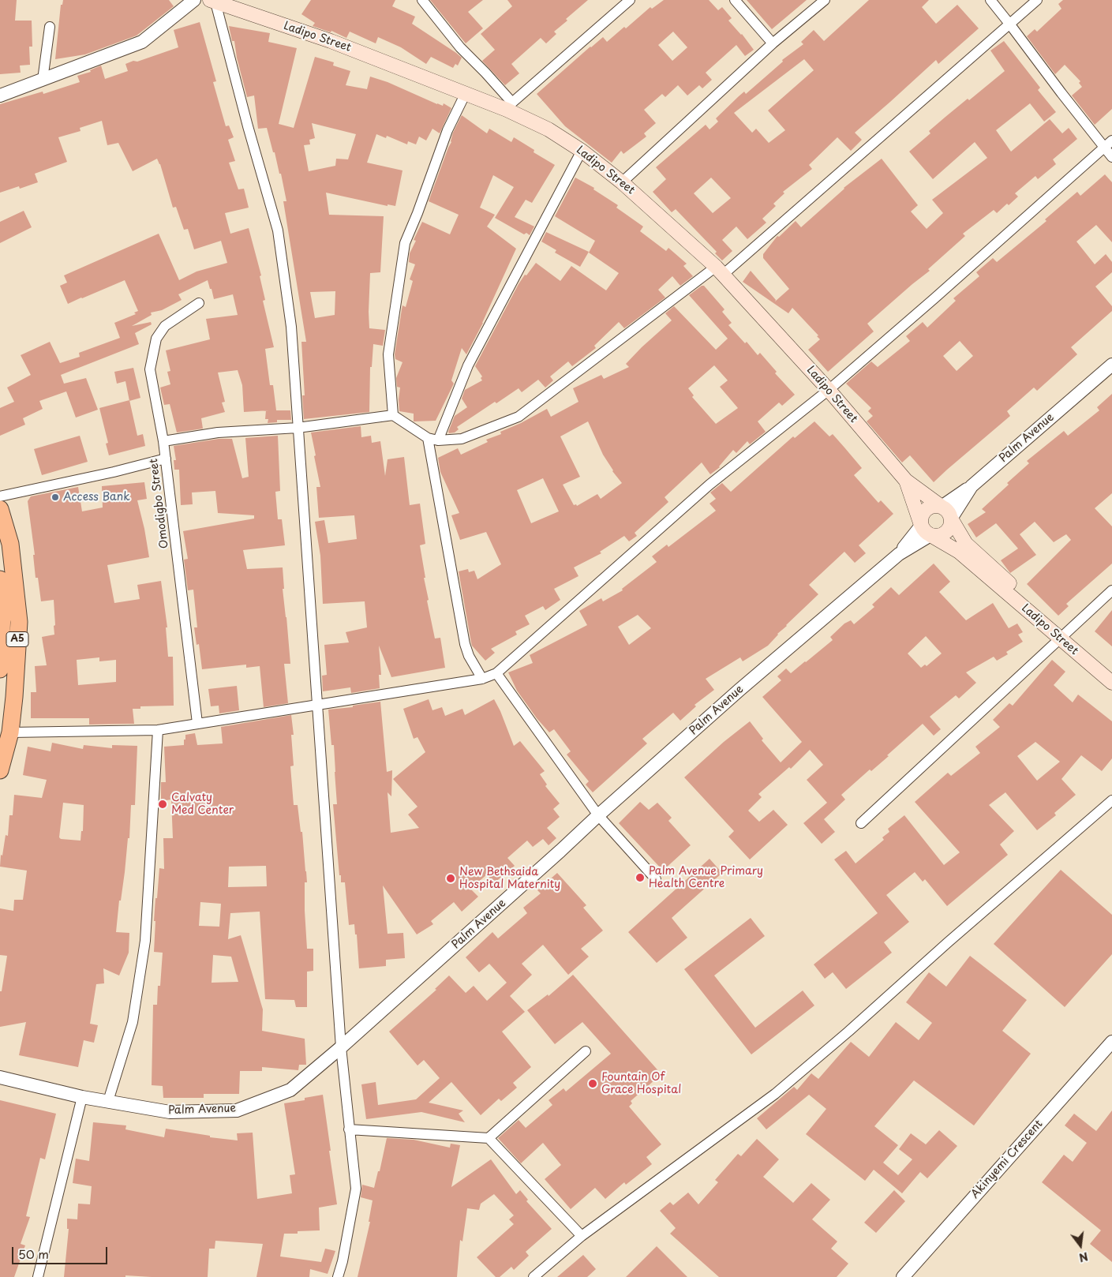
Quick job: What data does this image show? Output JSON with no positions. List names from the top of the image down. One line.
{"streets":{"highway":["A5"],"main road":["Ladipo Street"],"street":["Palm Avenue","Omodigbo Street","Akinyemi Crescent"]},"crossings":[["Ladipo Street","Palm Avenue"]],"places":["Access Bank","Calvaty Med Center","Palm Avenue Primary Health Centre","New Bethsaida Hospital Maternity","Fountain Of Grace Hospital"],"scale_bar":"50 m","north":"bottom"}
